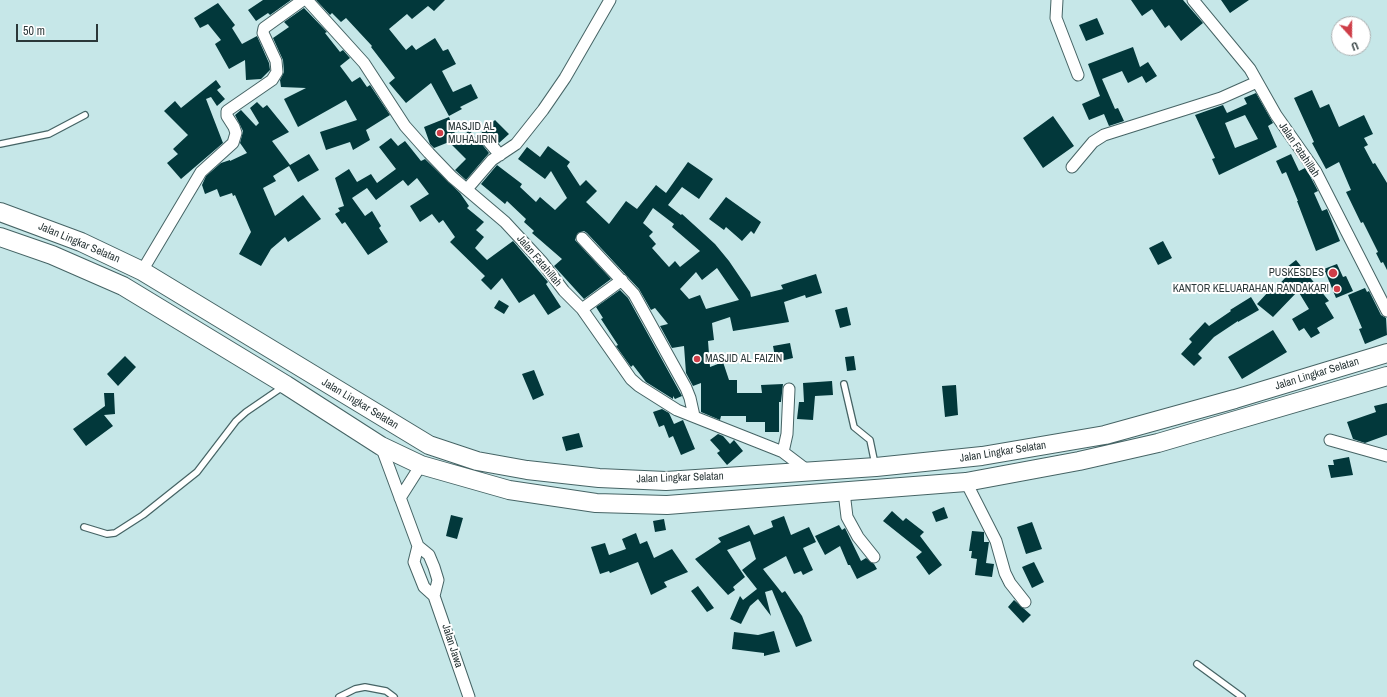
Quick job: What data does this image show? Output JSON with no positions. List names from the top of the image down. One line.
{"streets":{"highway":["Jalan Lingkar Selatan"],"street":["Jalan Fatahillah","Jalan Jawa"]},"crossings":[["Jalan Fatahillah","Jalan Lingkar Selatan"],["Jalan Lingkar Selatan","Jalan Jawa"]],"places":["MASJID AL MUHAJIRIN","PUSKESDES","KANTOR KELUARAHAN RANDAKARI","MASJID AL FAIZIN"],"scale_bar":"50 m","north":"bottom"}
